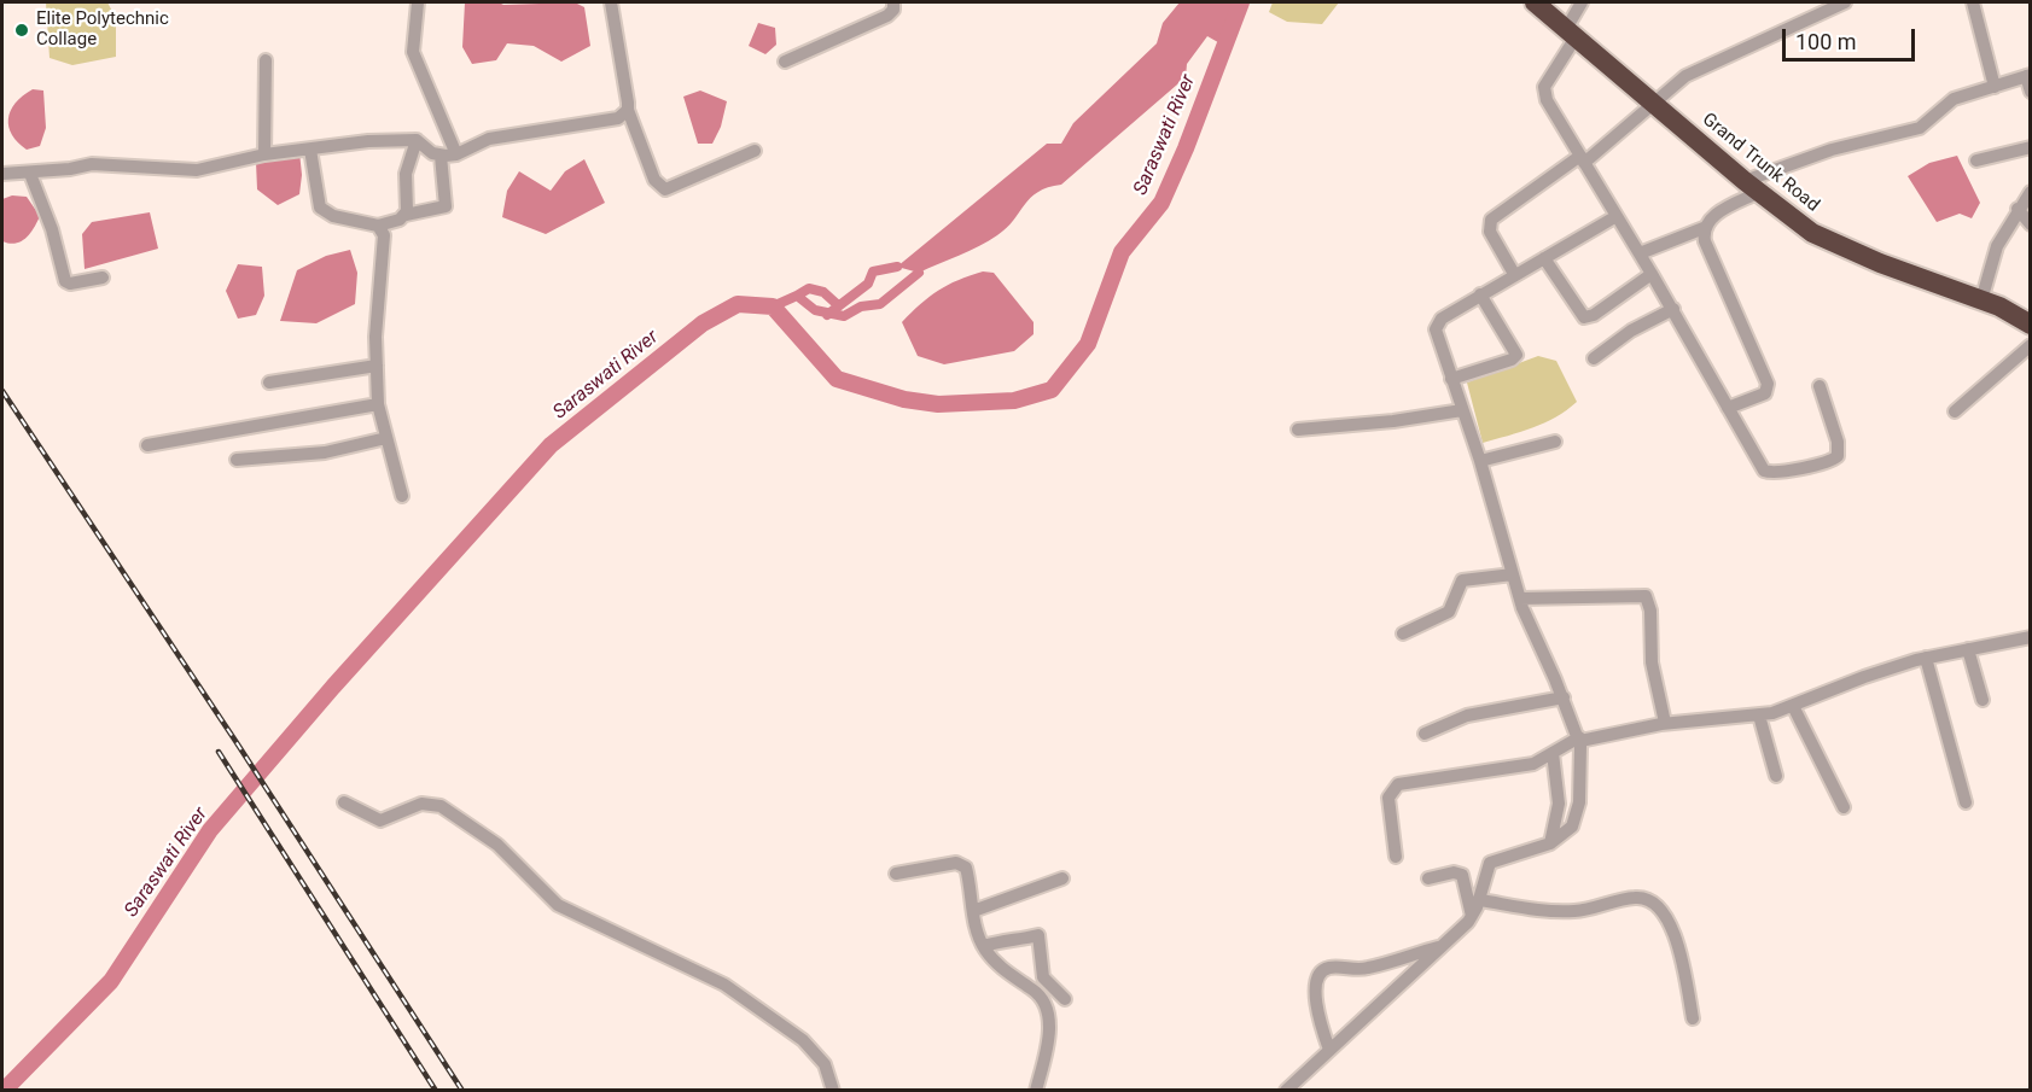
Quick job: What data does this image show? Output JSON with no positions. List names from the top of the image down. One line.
{"streets":{"highway":["Grand Trunk Road"]},"water":["Saraswati River"],"places":["Elite Polytechnic Collage"],"scale_bar":"100 m"}
